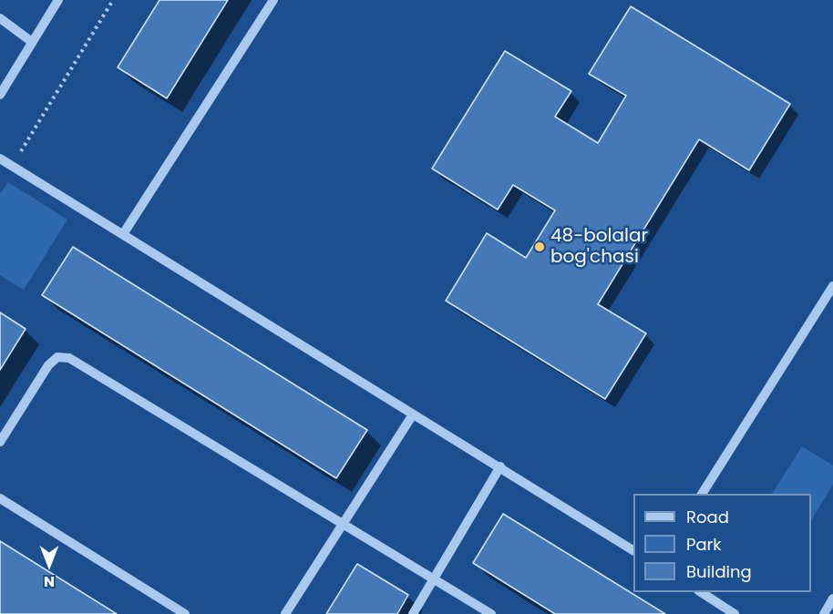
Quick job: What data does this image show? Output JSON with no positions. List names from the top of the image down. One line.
{"places":["48-bolalar bog'chasi"],"legend":["Road","Park","Building"],"north":"bottom"}
